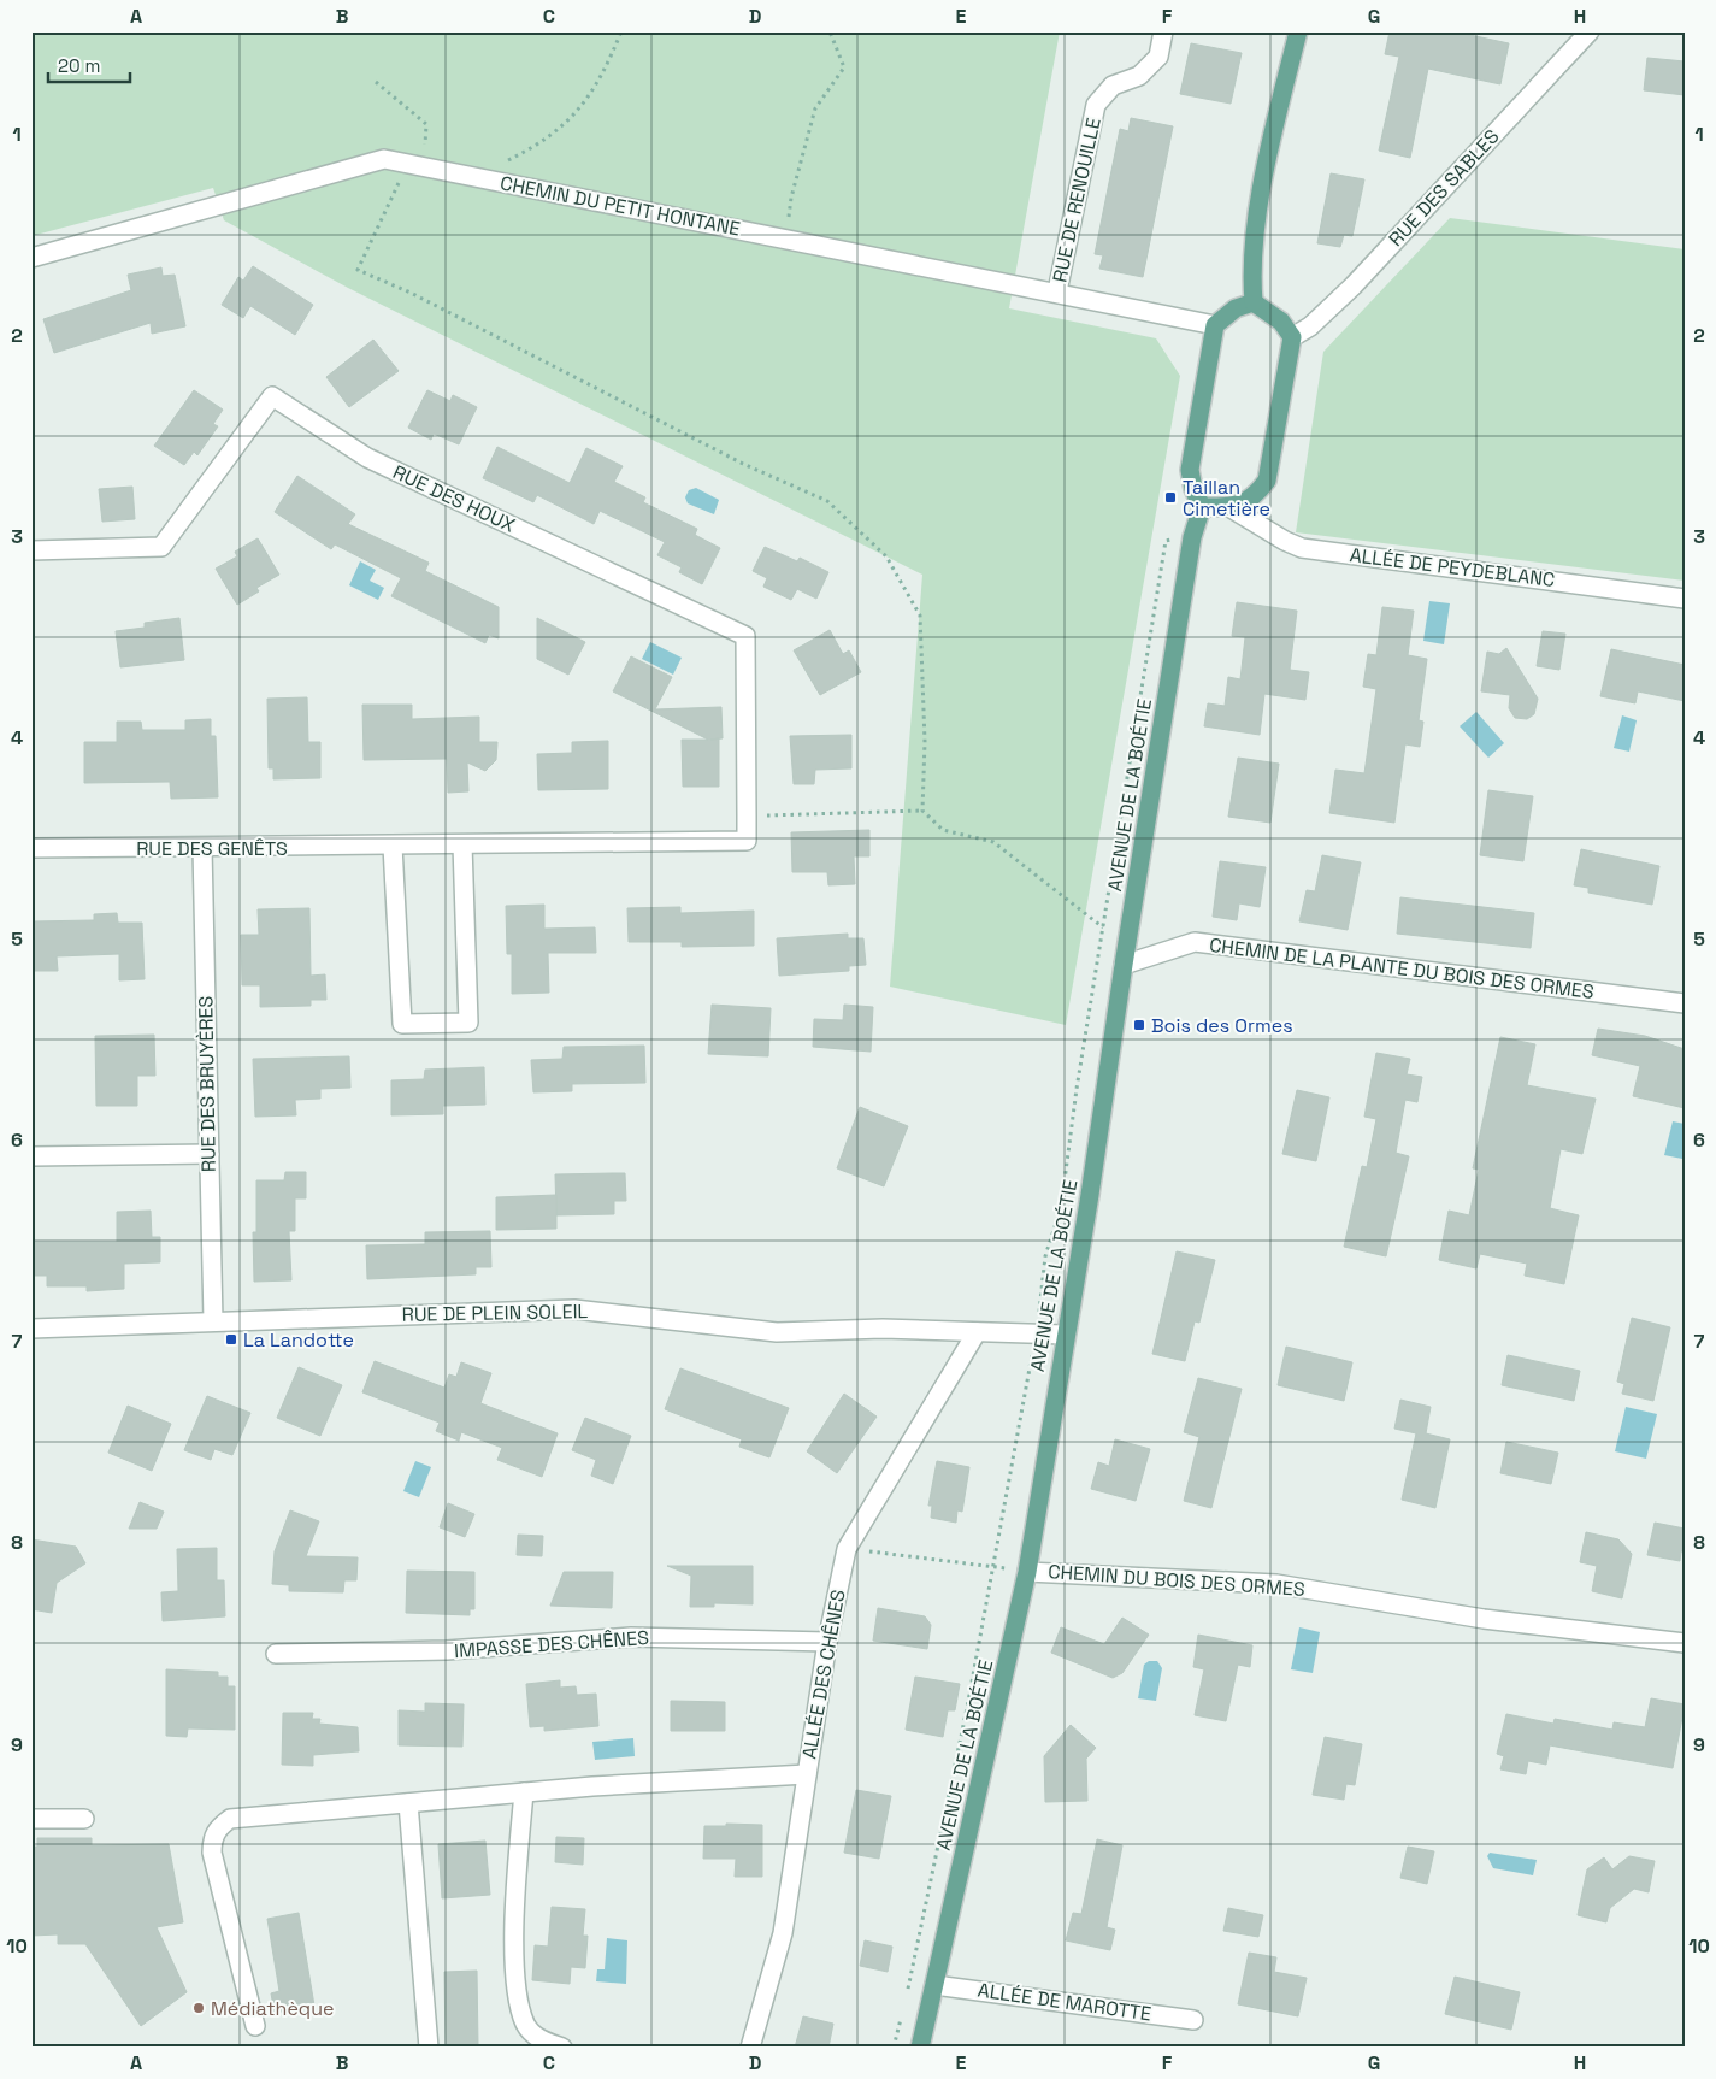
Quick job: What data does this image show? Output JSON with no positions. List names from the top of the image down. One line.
{"streets":{"main road":["AVENUE DE LA BOÉTIE"],"street":["RUE DES SABLES","RUE DE RENOUILLE","CHEMIN DU PETIT HONTANE","RUE DES HOUX","ALLÉE DE PEYDEBLANC","RUE DES GENÊTS","CHEMIN DE LA PLANTE DU BOIS DES ORMES","RUE DES BRUYÈRES","RUE DE PLEIN SOLEIL","CHEMIN DU BOIS DES ORMES","IMPASSE DES CHÊNES","ALLÉE DES CHÊNES","ALLÉE DE MAROTTE"]},"crossings":[["RUE DE RENOUILLE","CHEMIN DU PETIT HONTANE"],["RUE DES HOUX","RUE DES GENÊTS"],["AVENUE DE LA BOÉTIE","CHEMIN DE LA PLANTE DU BOIS DES ORMES"],["AVENUE DE LA BOÉTIE","RUE DE PLEIN SOLEIL"],["AVENUE DE LA BOÉTIE","CHEMIN DU BOIS DES ORMES"],["AVENUE DE LA BOÉTIE","ALLÉE DE MAROTTE"],["RUE DES GENÊTS","RUE DES BRUYÈRES"],["RUE DES BRUYÈRES","RUE DE PLEIN SOLEIL"],["RUE DE PLEIN SOLEIL","ALLÉE DES CHÊNES"],["CHEMIN DU BOIS DES ORMES","ALLÉE DES CHÊNES"],["IMPASSE DES CHÊNES","ALLÉE DES CHÊNES"]],"places":{"transit":["Taillan Cimetière","Bois des Ormes","La Landotte"],"other":["Médiathèque"]},"scale_bar":"20 m","grid":{"columns":["A","B","C","D","E","F","G","H"],"rows":["1","2","3","4","5","6","7","8","9","10"]}}
